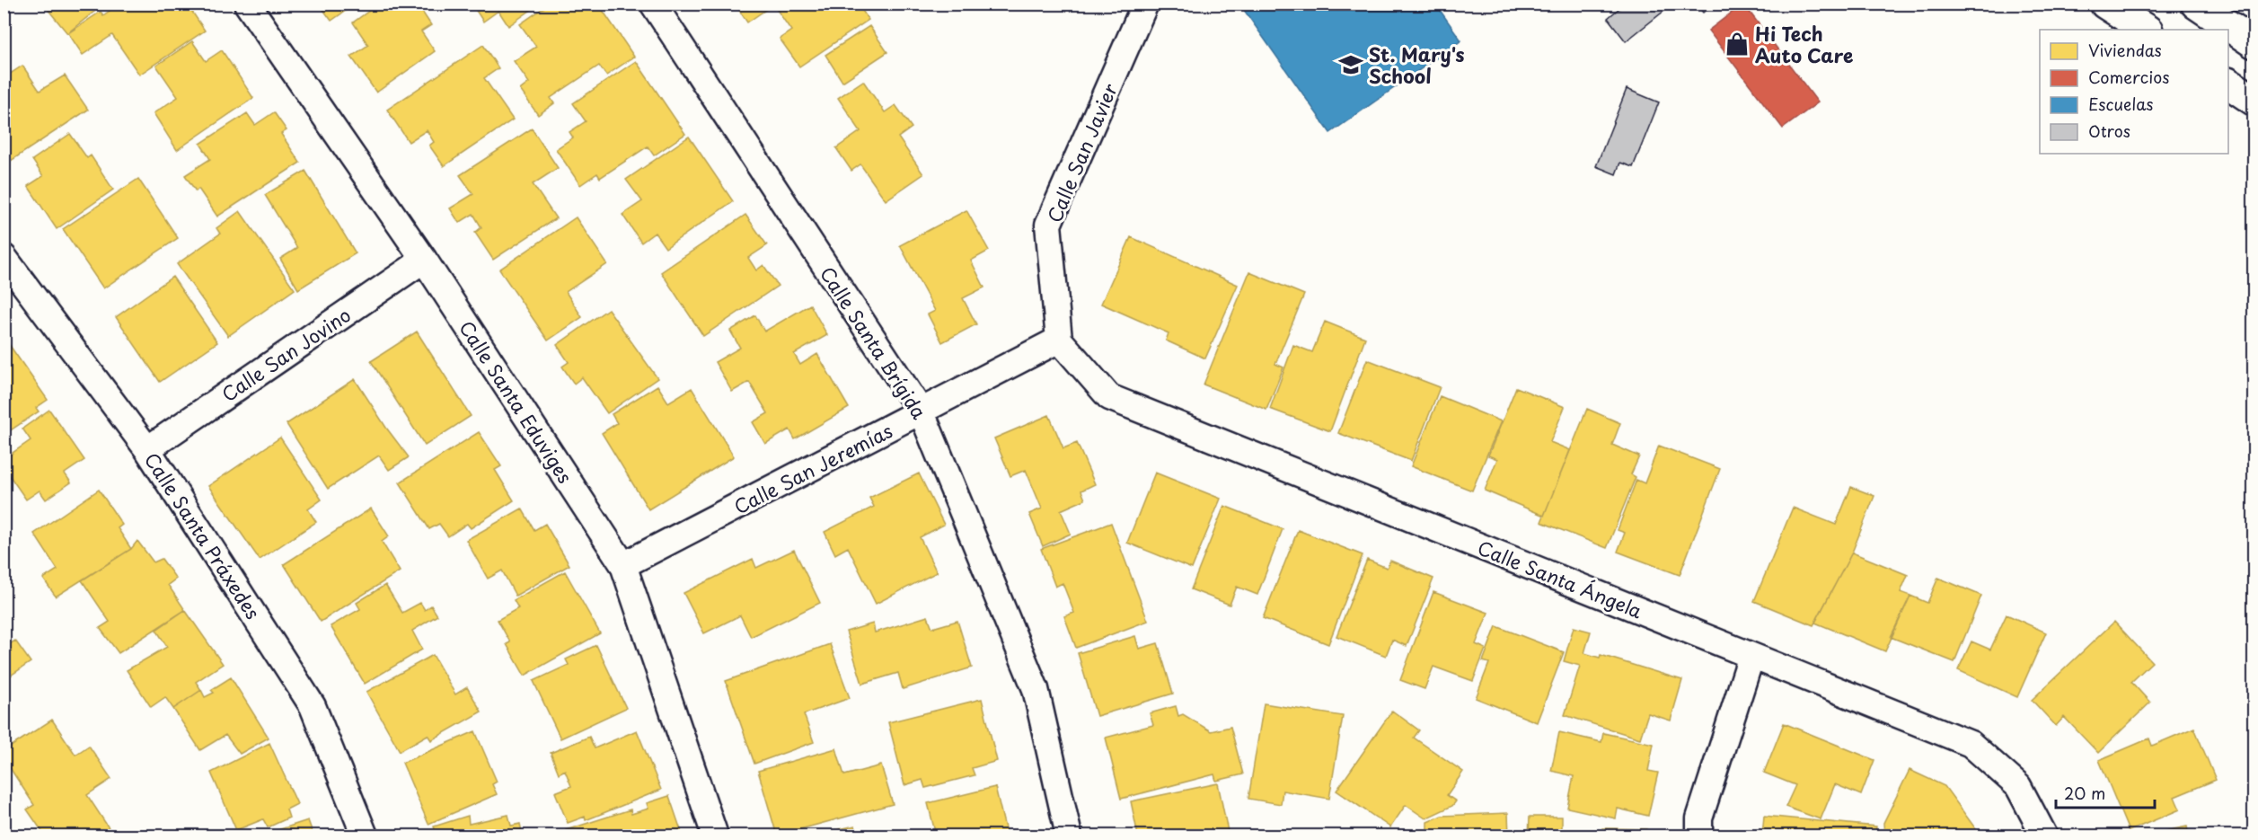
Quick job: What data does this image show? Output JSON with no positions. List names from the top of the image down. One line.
{"streets":{"street":["Calle San Javier","Calle Santa Brígida","Calle San Jovino","Calle Santa Eduviges","Calle San Jeremías","Calle Santa Práxedes","Calle Santa Ángela"]},"crossings":[["Calle San Javier","Calle San Jeremías"],["Calle San Javier","Calle Santa Ángela"],["Calle Santa Brígida","Calle San Jeremías"],["Calle San Jovino","Calle Santa Eduviges"],["Calle San Jovino","Calle Santa Práxedes"],["Calle Santa Eduviges","Calle San Jeremías"],["Calle San Jeremías","Calle Santa Ángela"]],"places":{"shop":["Hi Tech Auto Care"],"school or university":["St. Mary's School"]},"legend":["Viviendas","Comercios","Escuelas","Otros"],"scale_bar":"20 m"}
